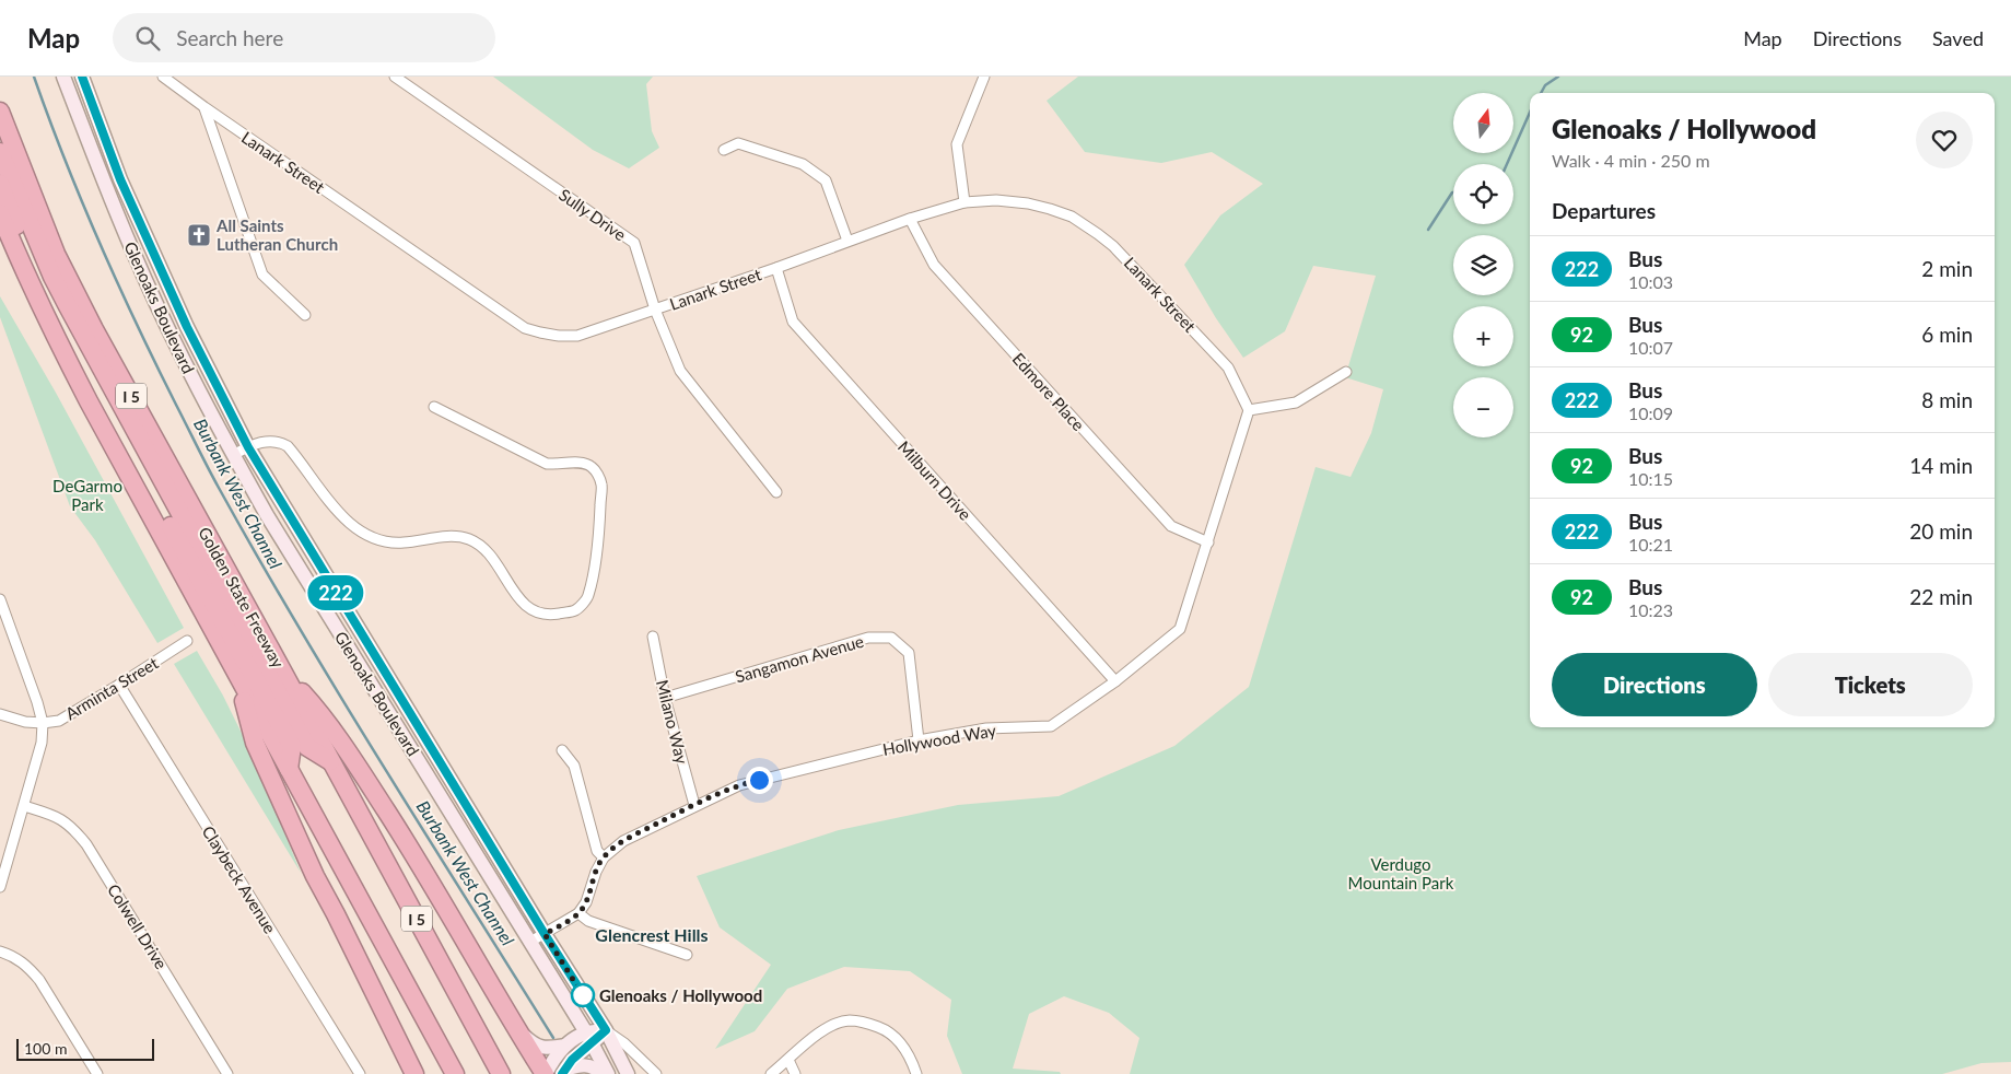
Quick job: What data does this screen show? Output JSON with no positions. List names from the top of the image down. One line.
{"streets":{"highway":["I 5","Golden State Freeway"],"main road":["Glenoaks Boulevard"],"street":["Lanark Street","Sully Drive","Edmore Place","Milburn Drive","Sangamon Avenue","Arminta Street","Milano Way","Hollywood Way","Claybeck Avenue","Colwell Drive"]},"crossings":[["Lanark Street","Sully Drive"],["Lanark Street","Edmore Place"],["Lanark Street","Milburn Drive"],["Lanark Street","Hollywood Way"],["Edmore Place","Hollywood Way"],["Milburn Drive","Hollywood Way"],["Sangamon Avenue","Milano Way"],["Sangamon Avenue","Hollywood Way"],["Arminta Street","Claybeck Avenue"],["Milano Way","Hollywood Way"]],"districts":["Glencrest Hills"],"water":["Burbank West Channel"],"parks":["DeGarmo Park","Verdugo Mountain Park"],"places":{"church":["All Saints Lutheran Church"],"other":["Glenoaks / Hollywood"]},"lines":["bus line 222"],"scale_bar":"100 m","north":"top","page":{"header":"Map","search":"Search here","nav":["Map","Directions","Saved"],"on_map":"222","map_buttons":["+","−"],"heading":[["Glenoaks / Hollywood","Walk · 4 min · 250 m"],"Departures"],"list":[{"mark":"222","name":"Bus","note":"10:03","value":"2 min"},{"mark":"92","name":"Bus","note":"10:07","value":"6 min"},{"mark":"222","name":"Bus","note":"10:09","value":"8 min"},{"mark":"92","name":"Bus","note":"10:15","value":"14 min"},{"mark":"222","name":"Bus","note":"10:21","value":"20 min"},{"mark":"92","name":"Bus","note":"10:23","value":"22 min"}],"buttons":["Directions","Tickets"],"scale":"100 m"}}
